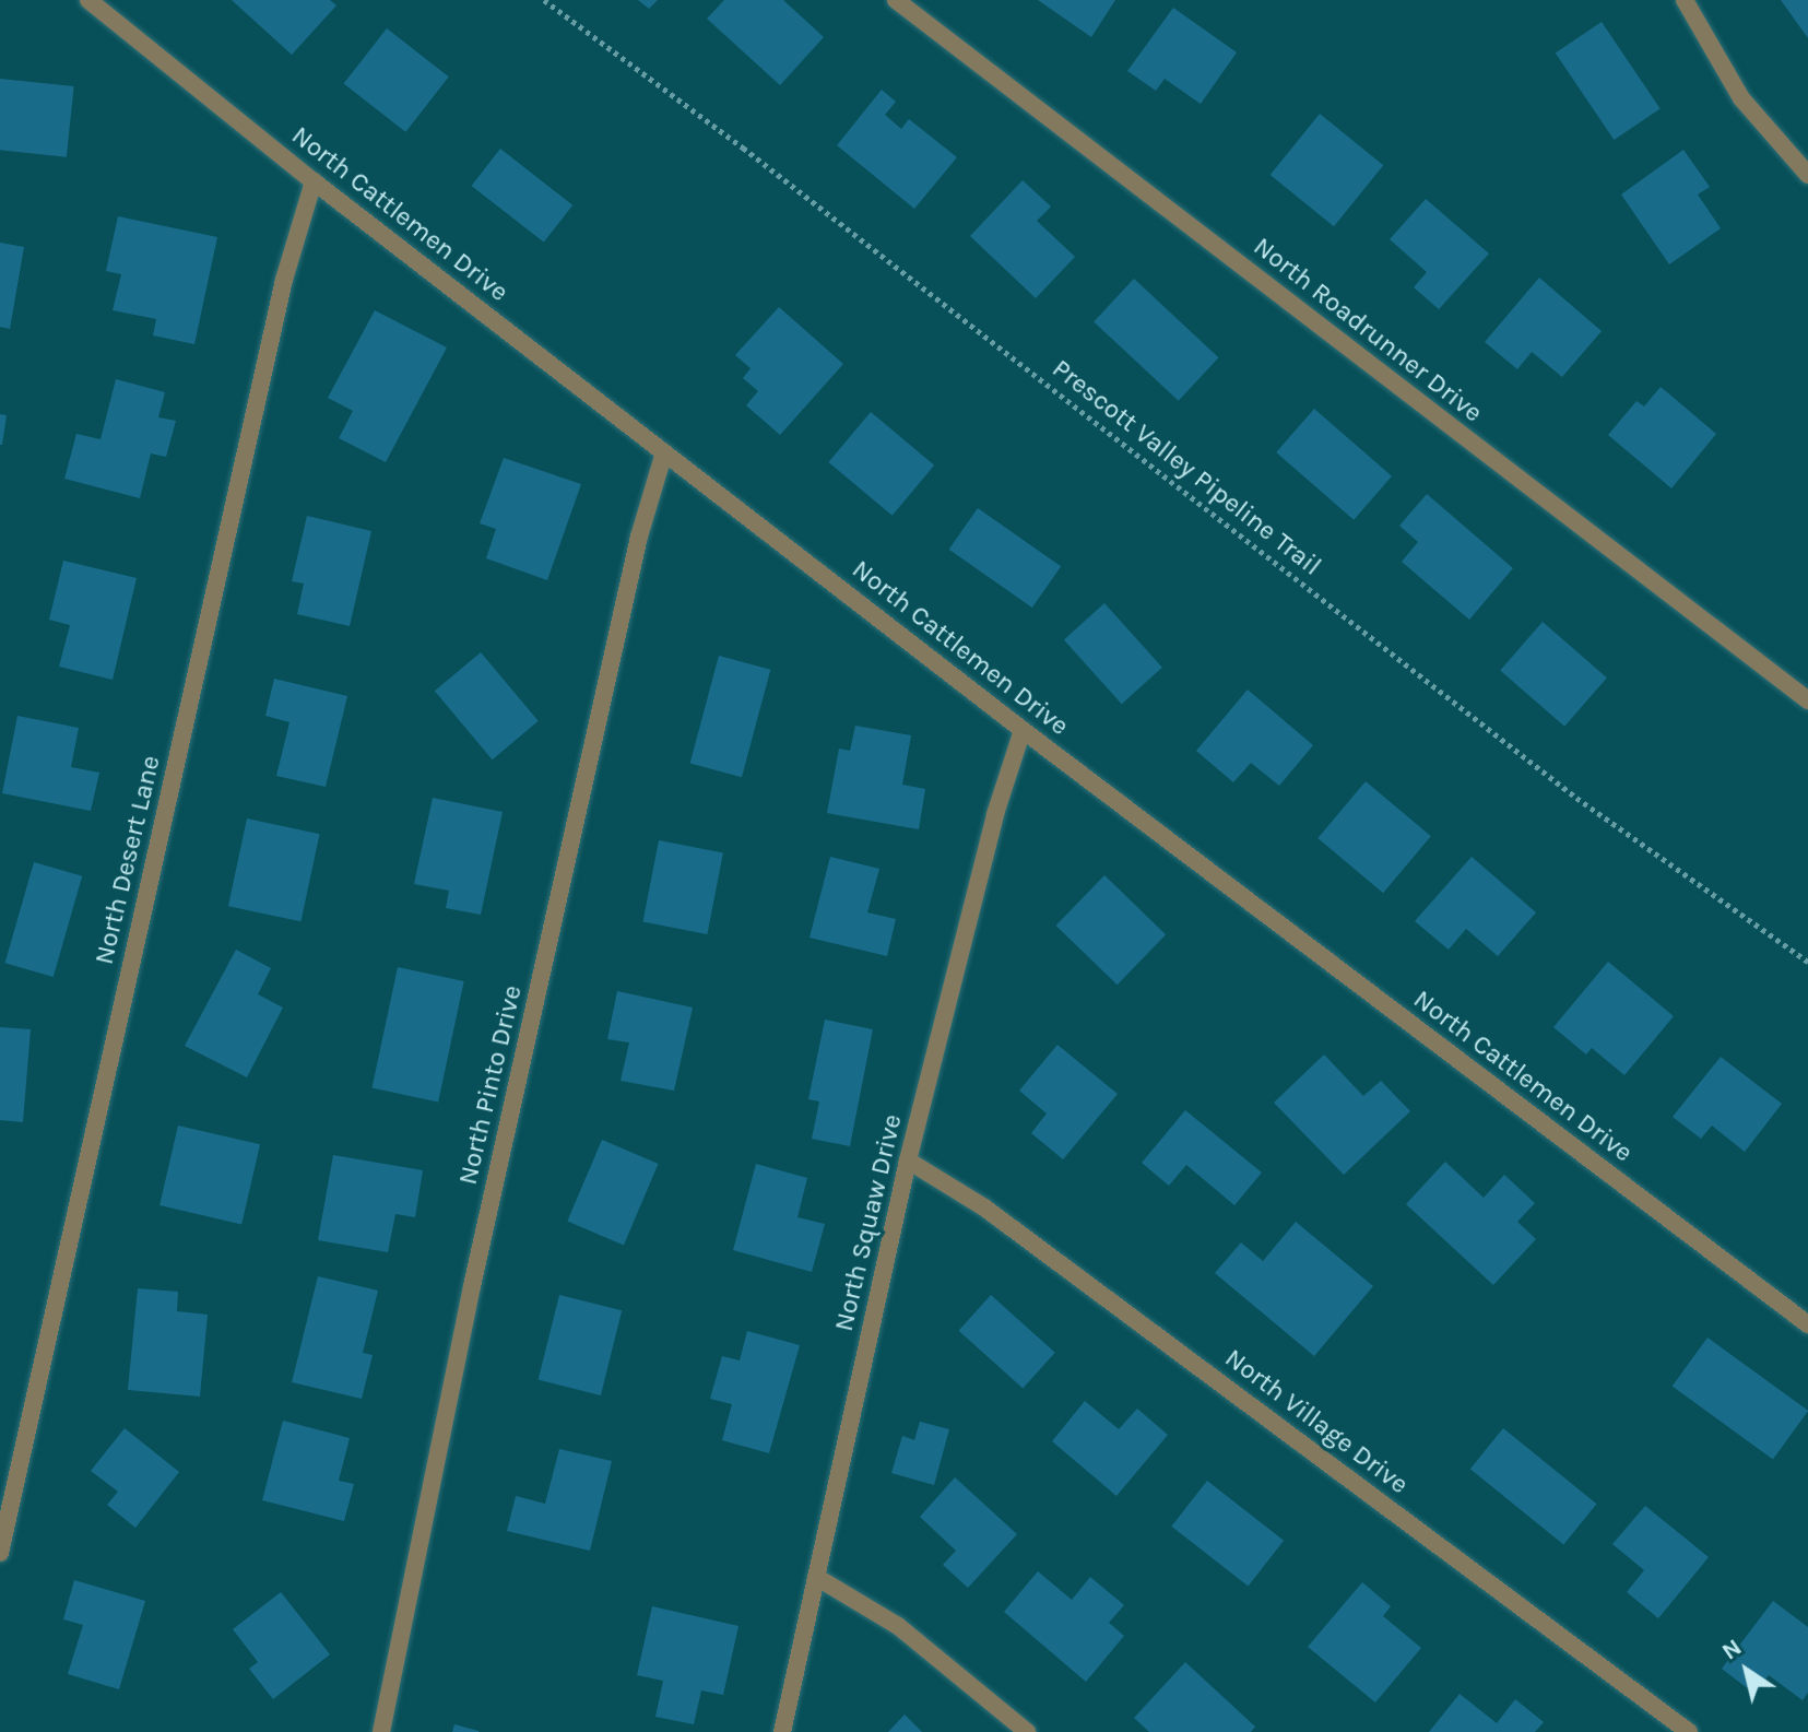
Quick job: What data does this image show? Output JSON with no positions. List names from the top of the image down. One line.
{"streets":{"street":["North Cattlemen Drive","North Roadrunner Drive","North Desert Lane","North Pinto Drive","North Squaw Drive","North Village Drive"],"path":["Prescott Valley Pipeline Trail"]},"crossings":[["North Cattlemen Drive","North Desert Lane"],["North Cattlemen Drive","North Pinto Drive"],["North Cattlemen Drive","North Squaw Drive"],["North Squaw Drive","North Village Drive"]],"north":"top left"}
